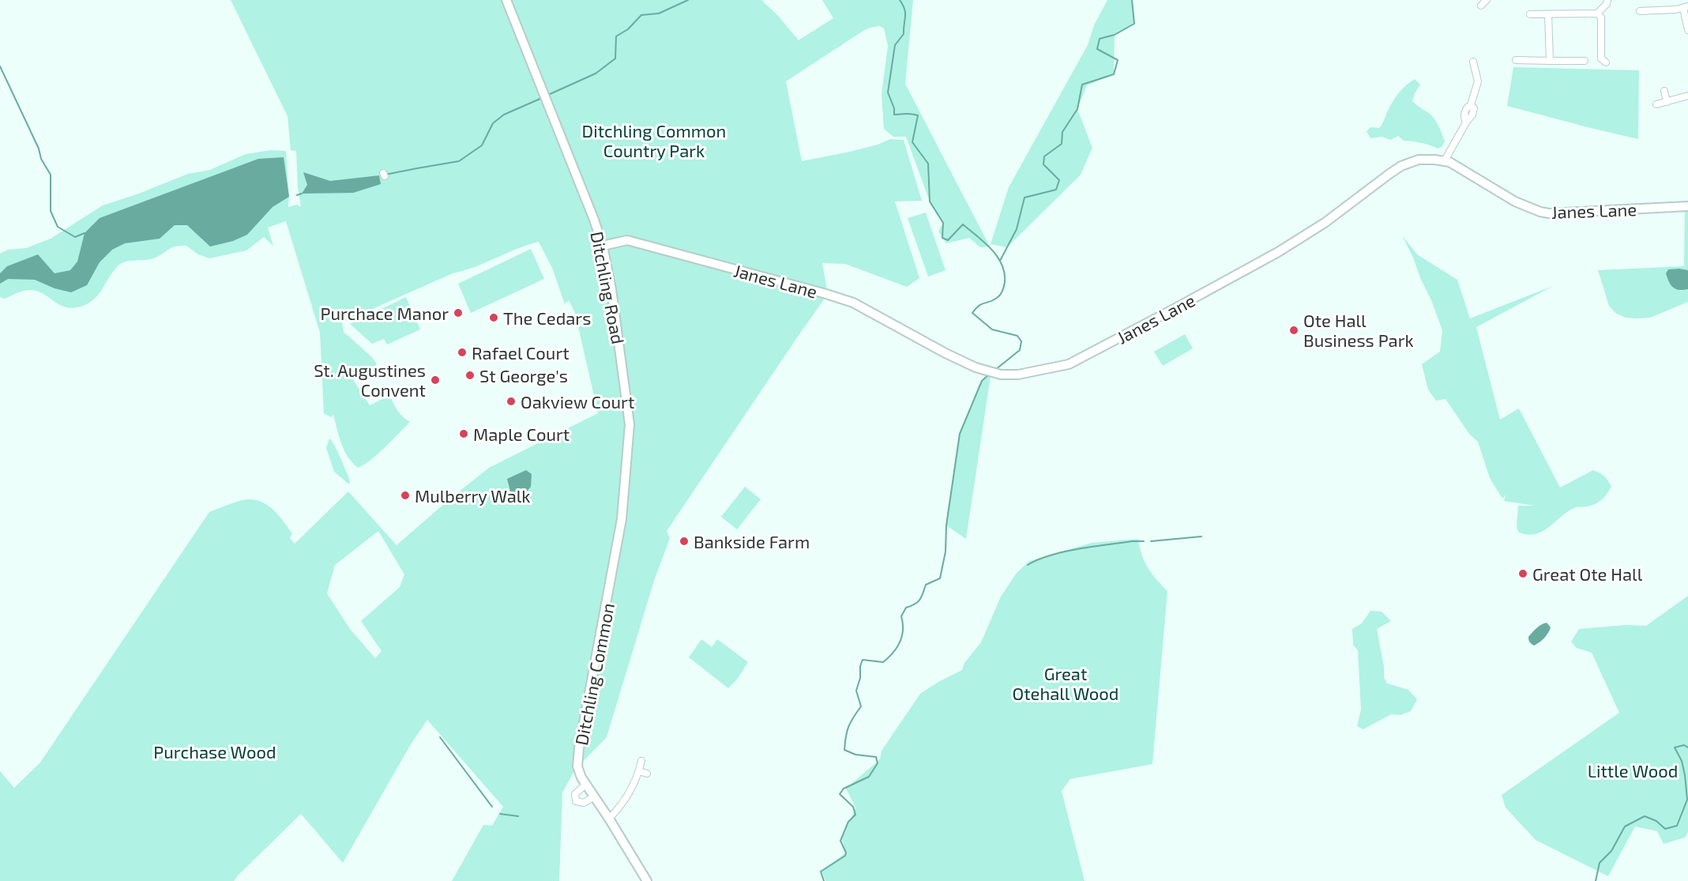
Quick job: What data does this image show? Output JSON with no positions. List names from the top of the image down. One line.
{"streets":{"street":["Janes Lane","Ditchling Road","Ditchling Common"]},"crossings":[["Janes Lane","Ditchling Road"],["Ditchling Road","Ditchling Common"]],"parks":["Ditchling Common Country Park","Great Otehall Wood","Purchase Wood","Little Wood"],"places":["Purchace Manor","The Cedars","Ote Hall Business Park","Rafael Court","St George's","St. Augustines Convent","Oakview Court","Maple Court","Mulberry Walk","Bankside Farm","Great Ote Hall"]}
